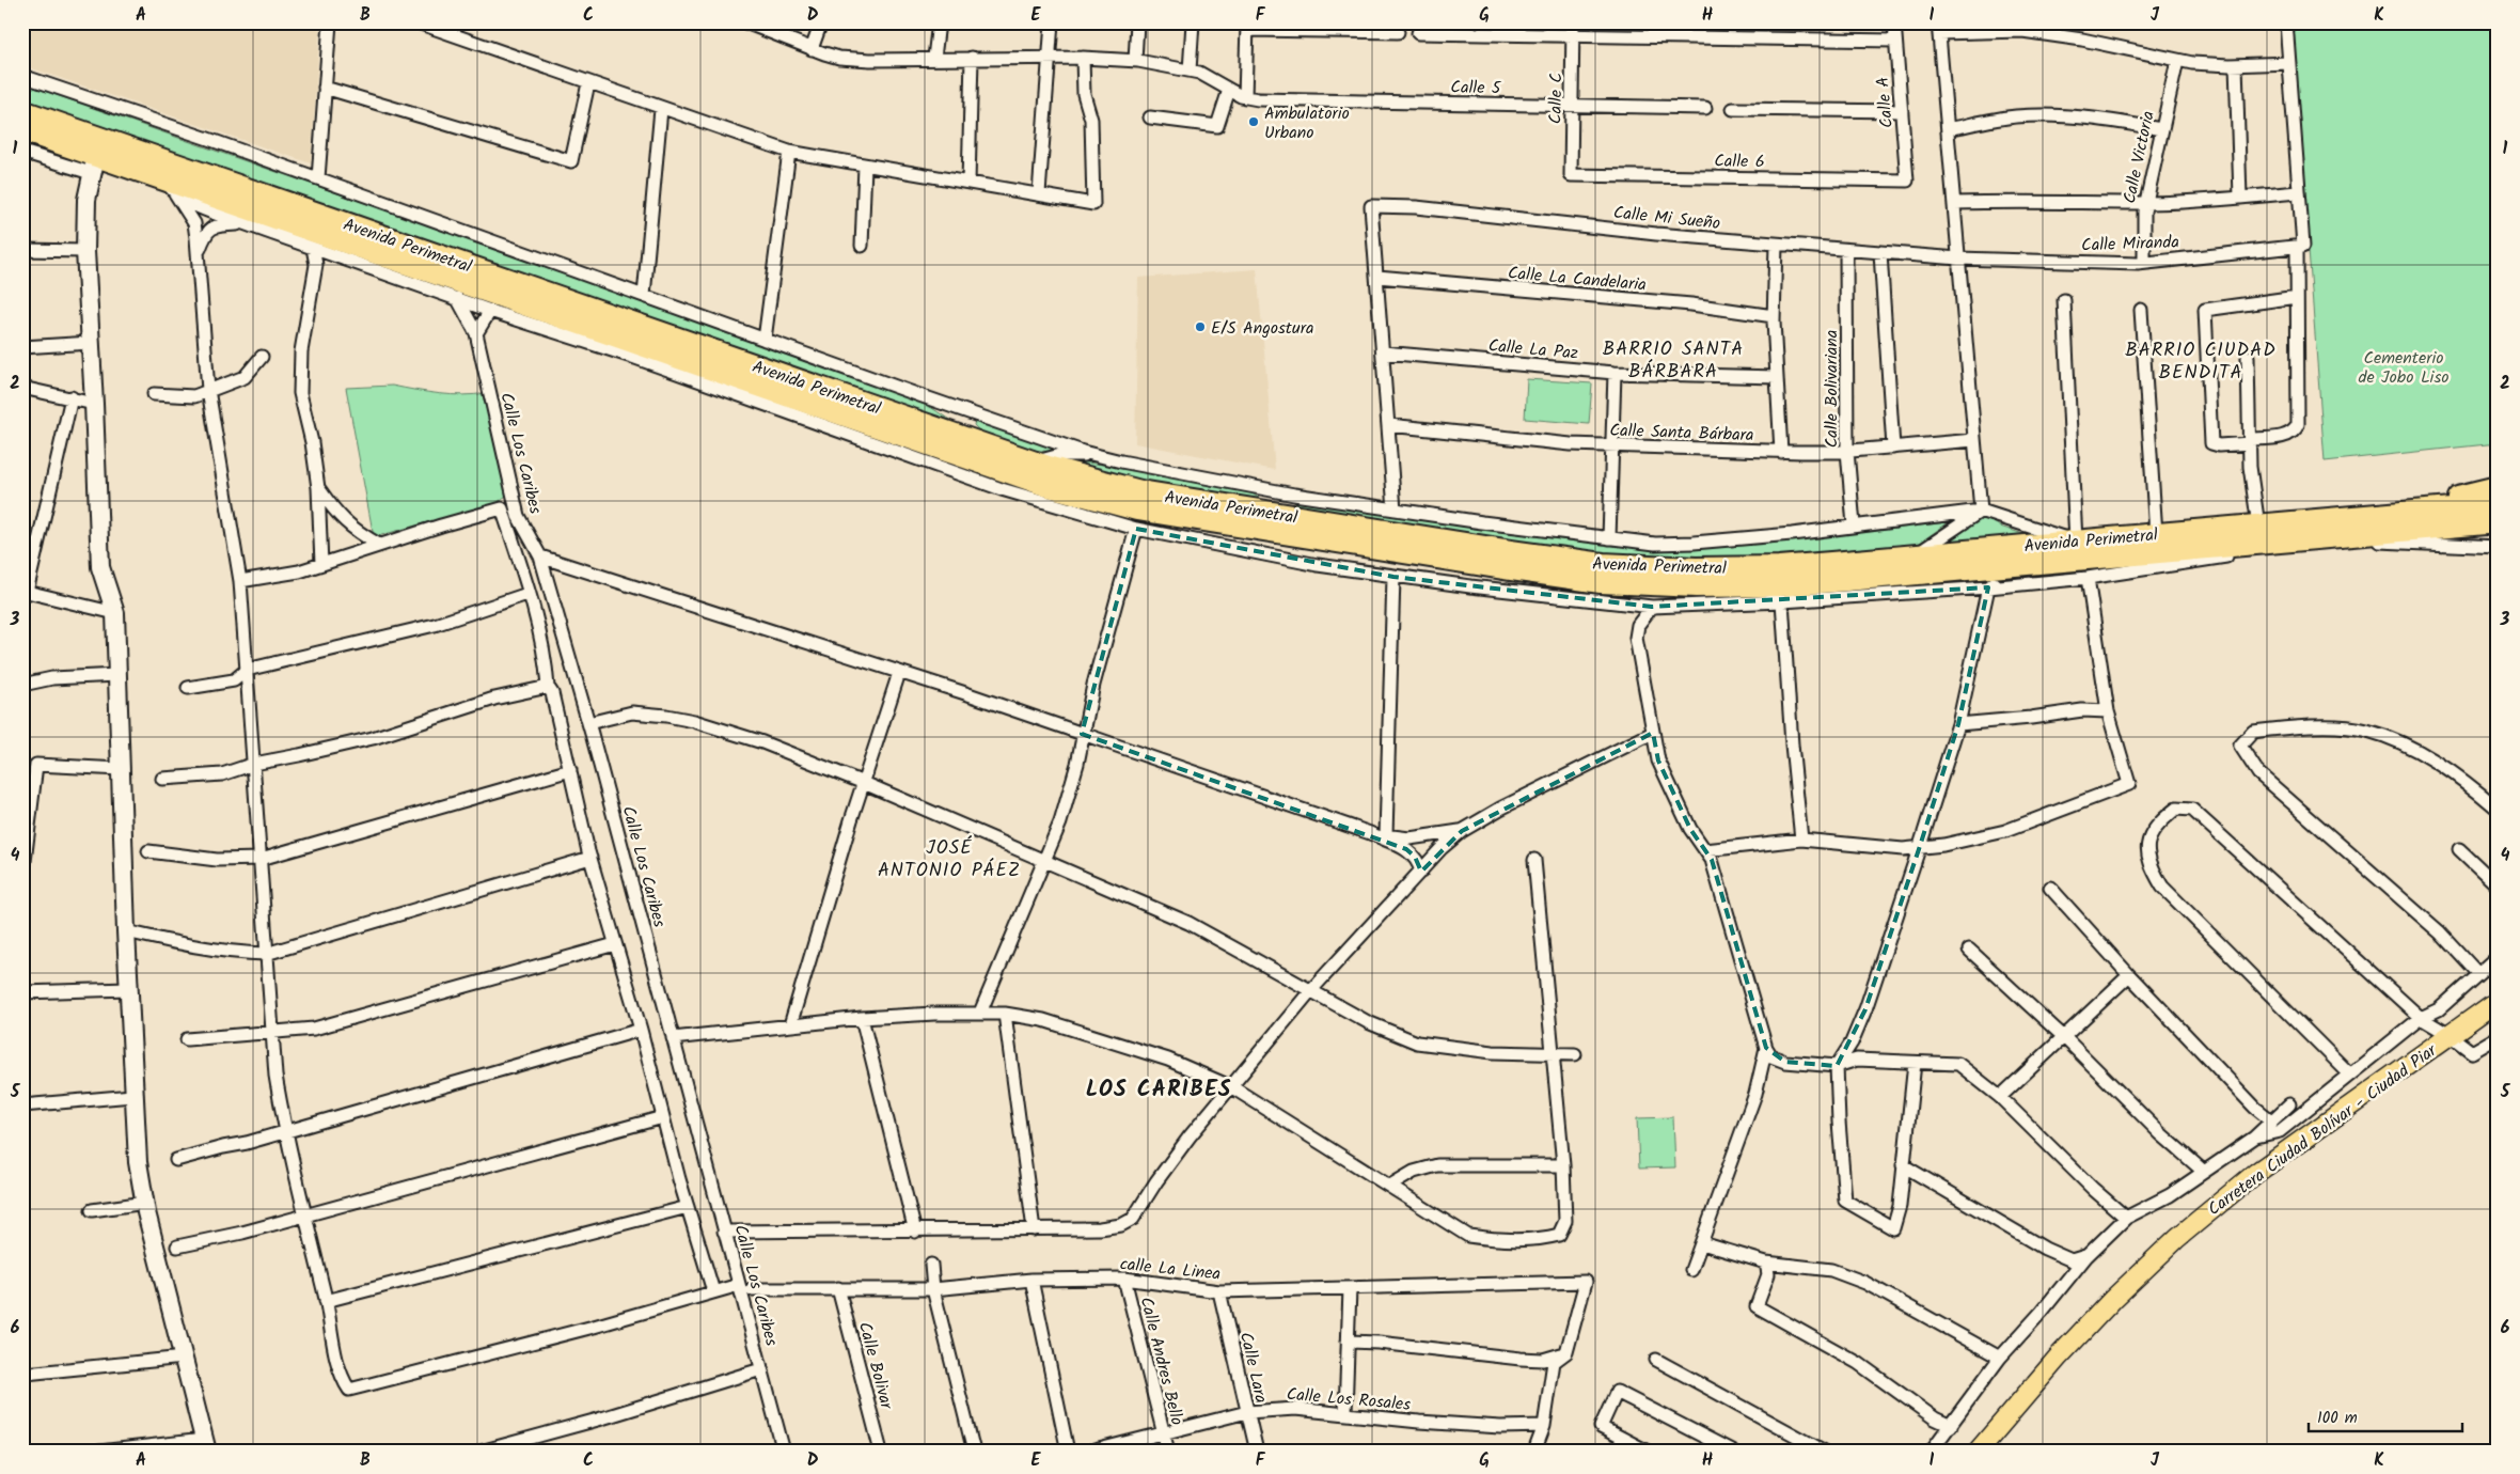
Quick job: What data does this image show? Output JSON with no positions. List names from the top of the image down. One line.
{"streets":{"highway":["Avenida Perimetral"],"main road":["Carretera Ciudad Bolívar - Ciudad Piar"],"street":["Calle 5","Calle C","Calle A","Calle Victoria","Calle 6","Calle Mi Sueño","Calle Miranda","Calle La Candelaria","Calle La Paz","Calle Bolivariana","Calle Santa Bárbara","Calle Los Caribes","calle La Linea","Calle Andres Bello","Calle Bolivar","Calle Lara","Calle Los Rosales"]},"crossings":[["Calle 5","Calle C"],["Calle C","Calle 6"],["Calle A","Calle 6"],["Calle Victoria","Calle Miranda"],["Calle Mi Sueño","Calle Miranda"],["Calle Mi Sueño","Calle La Candelaria"],["Calle Mi Sueño","Calle Bolivariana"],["Avenida Perimetral","Calle Bolivariana"],["Calle Bolivariana","Calle Santa Bárbara"],["calle La Linea","Calle Andres Bello"],["calle La Linea","Calle Bolivar"],["calle La Linea","Calle Lara"],["Calle Andres Bello","Calle Los Rosales"],["Calle Lara","Calle Los Rosales"]],"districts":["BARRIO SANTA BÁRBARA","BARRIO CIUDAD BENDITA","JOSÉ ANTONIO PÁEZ","LOS CARIBES"],"parks":["Cementerio de Jobo Liso"],"places":["Ambulatorio Urbano","E/S Angostura"],"scale_bar":"100 m","grid":{"columns":["A","B","C","D","E","F","G","H","I","J","K"],"rows":["1","2","3","4","5","6"]}}
